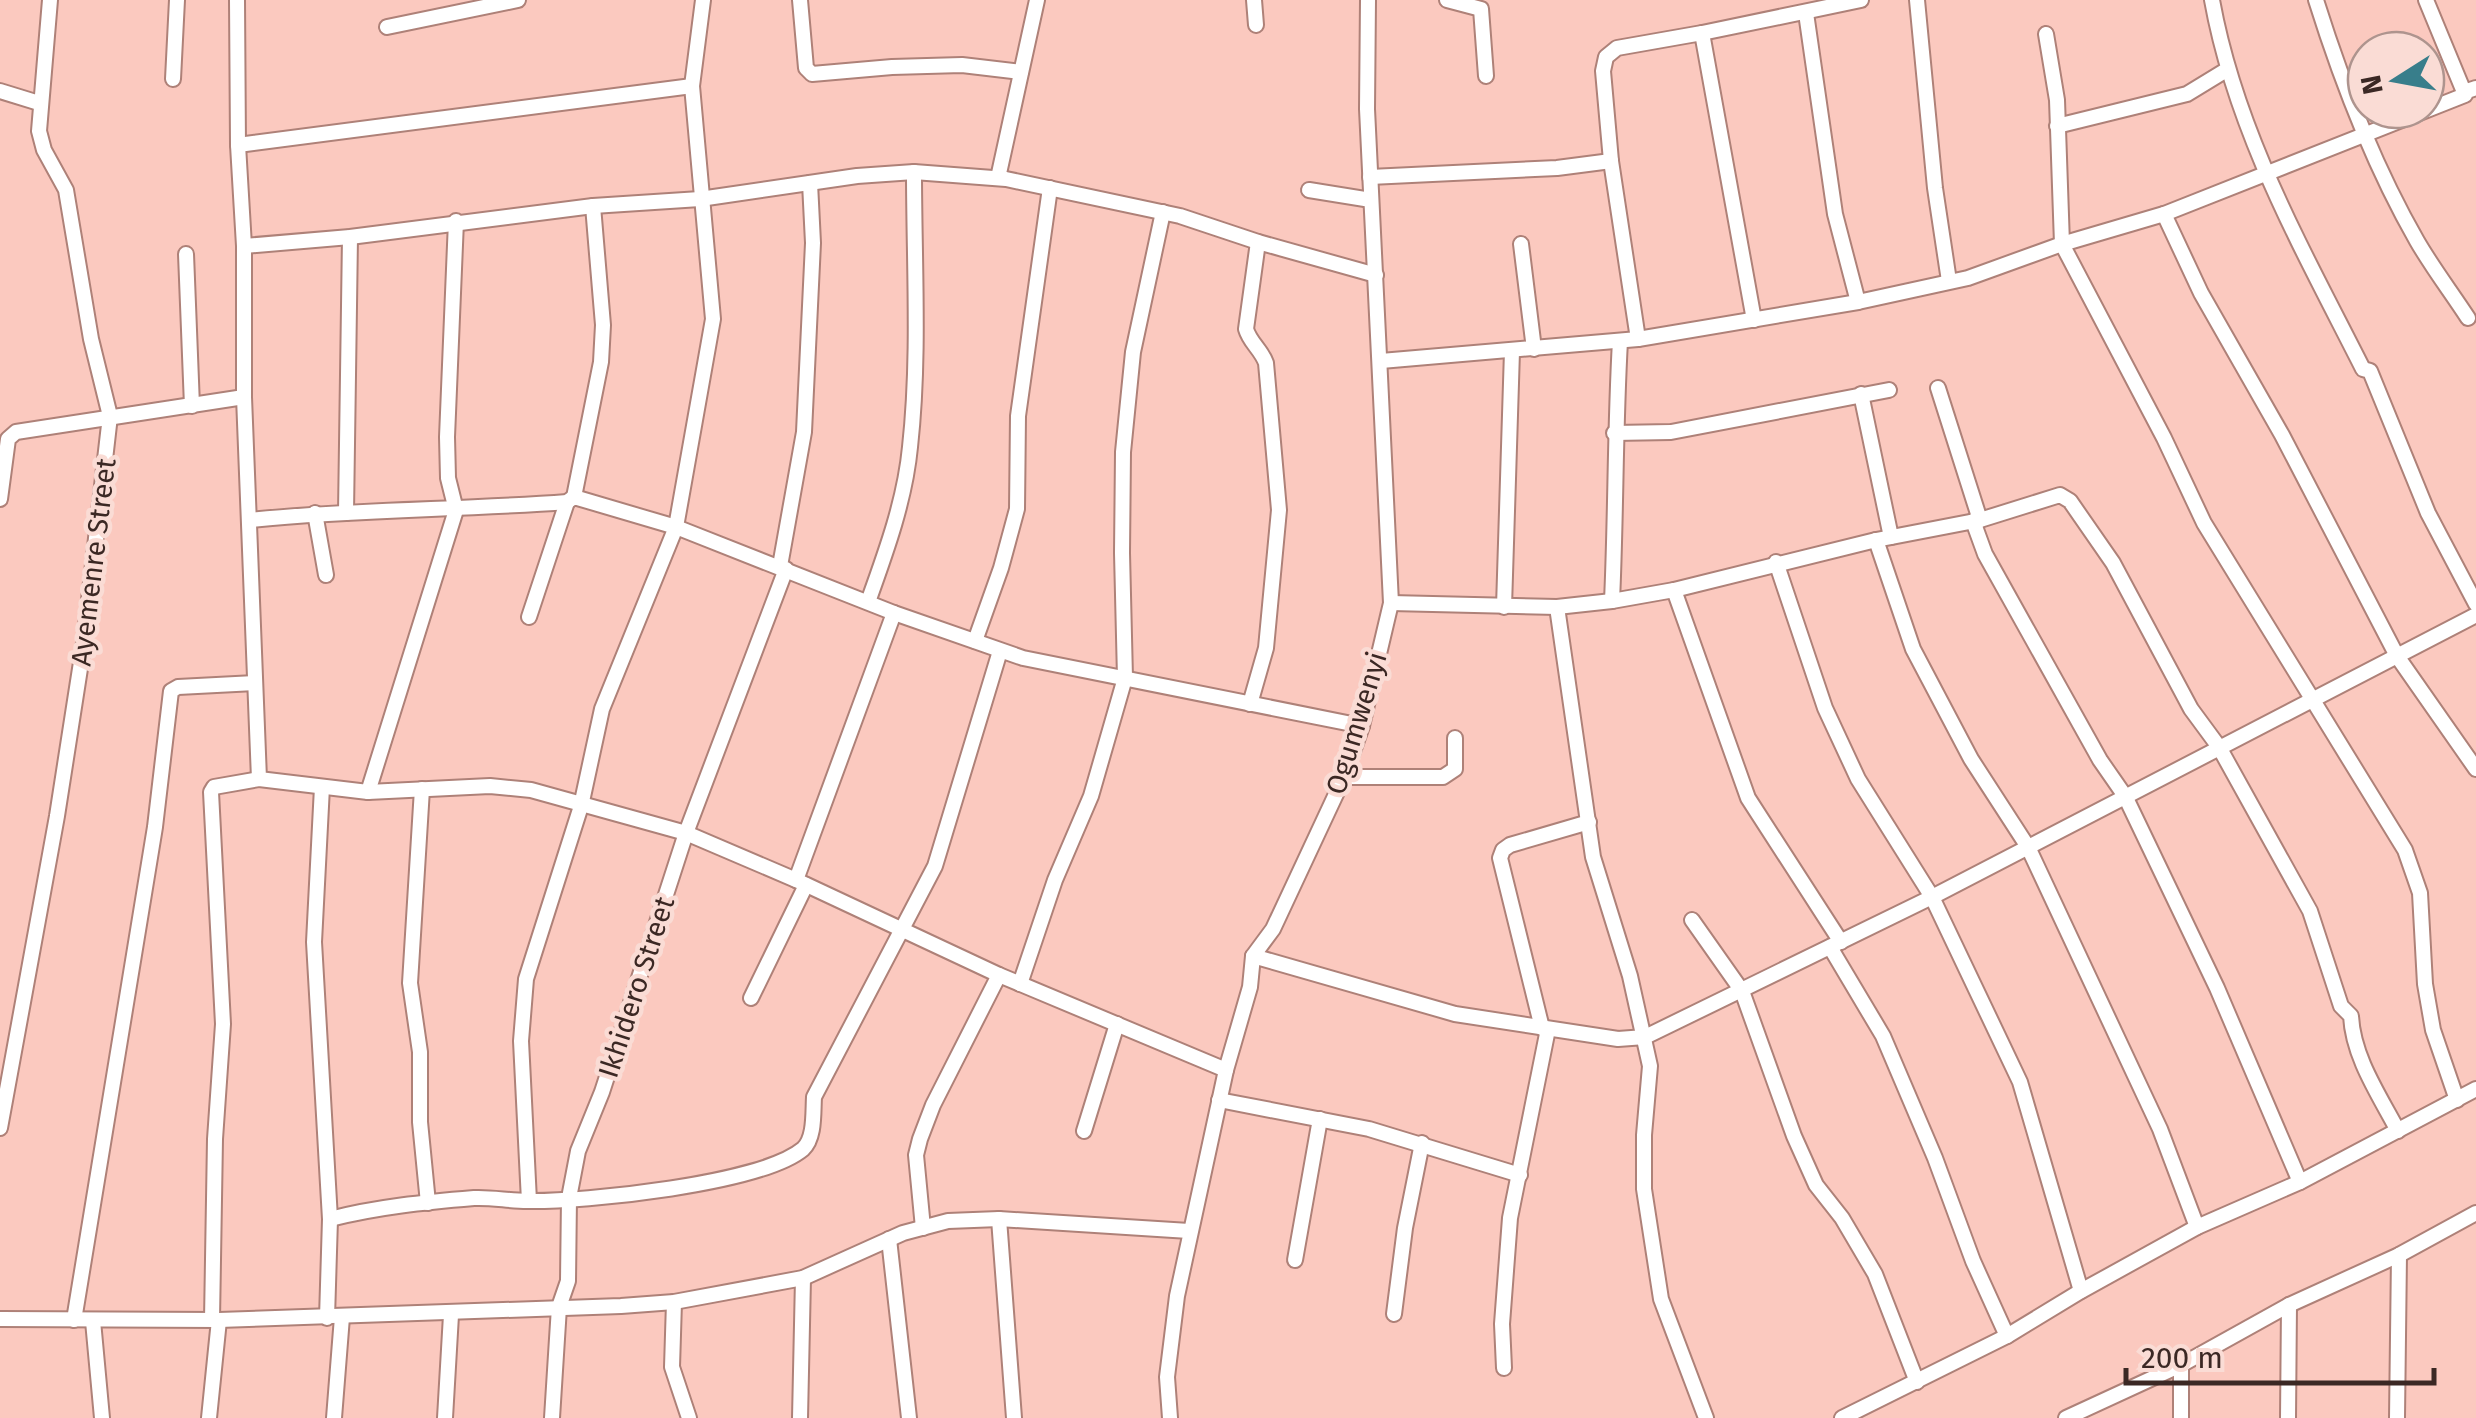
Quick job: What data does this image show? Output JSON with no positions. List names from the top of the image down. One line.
{"streets":{"street":["Ayemenre Street","Ogumwenyi","Ikhidero Street"]},"scale_bar":"200 m","north":"left"}
